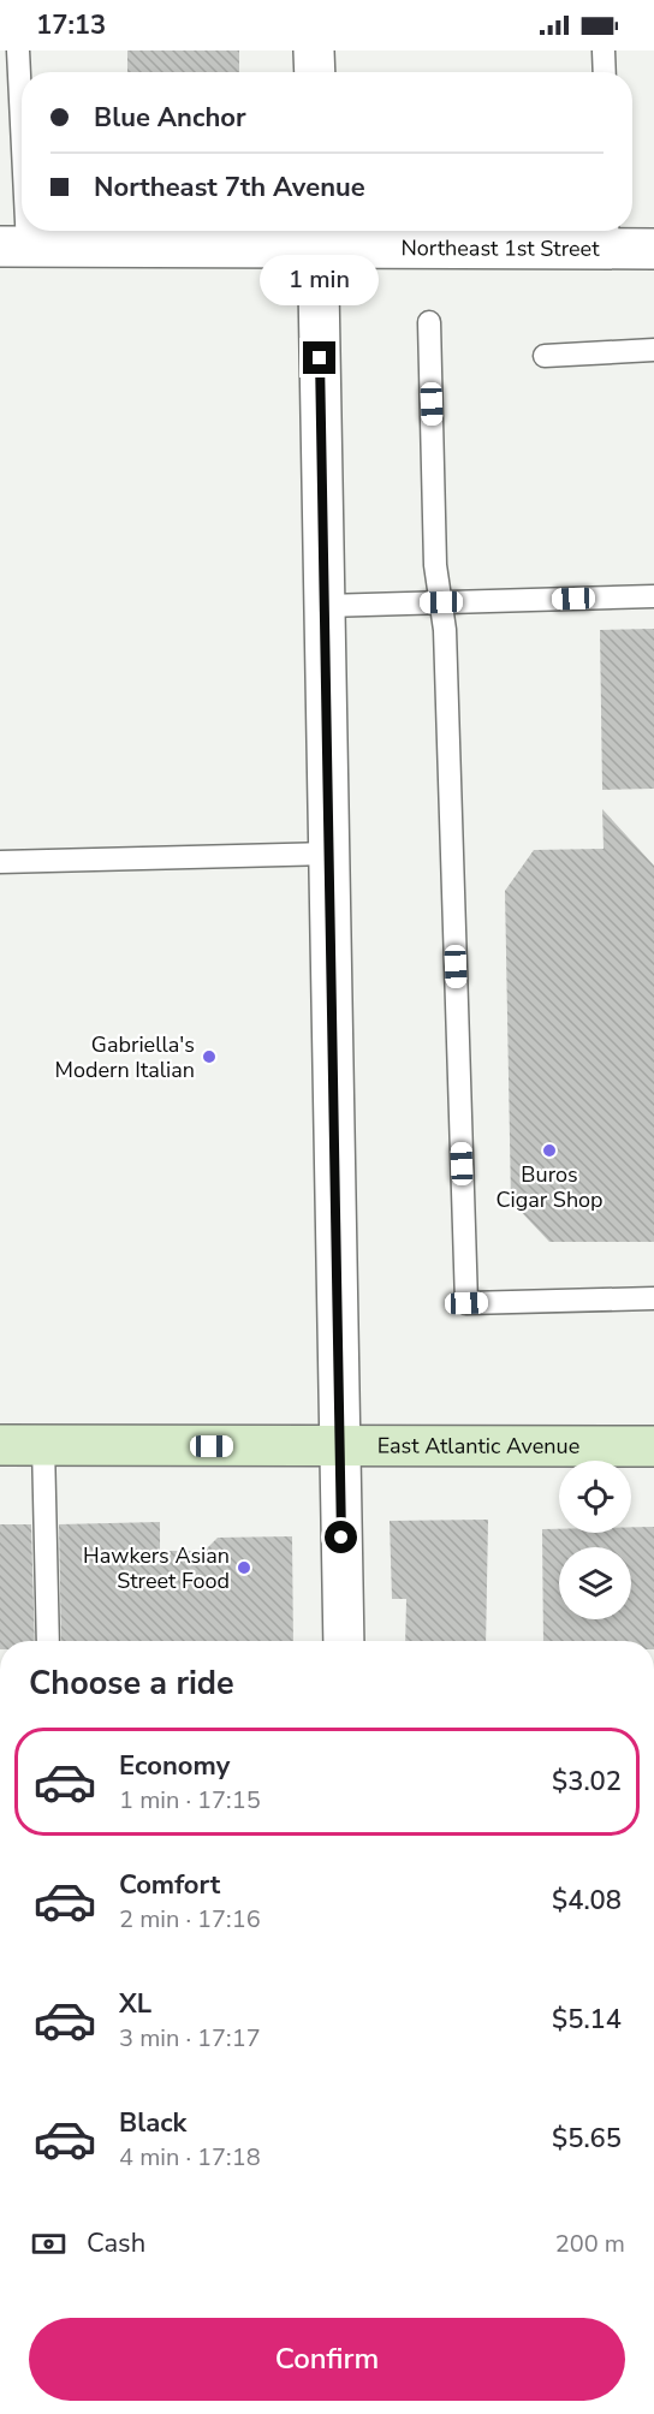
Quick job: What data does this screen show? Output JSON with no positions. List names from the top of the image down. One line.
{"streets":{"main road":["East Atlantic Avenue"],"street":["Northeast 1st Street"]},"places":["Gabriella's Modern Italian","Buros Cigar Shop","Hawkers Asian Street Food"],"page":{"status":"17:13","banner":["Blue Anchor","Northeast 7th Avenue"],"bubble":"1 min","heading":"Choose a ride","list":[{"name":"Economy","note":"1 min · 17:15","value":"$3.02"},{"name":"Comfort","note":"2 min · 17:16","value":"$4.08"},{"name":"XL","note":"3 min · 17:17","value":"$5.14"},{"name":"Black","note":"4 min · 17:18","value":"$5.65"}],"pay":["Cash","200 m"],"buttons":"Confirm"}}
